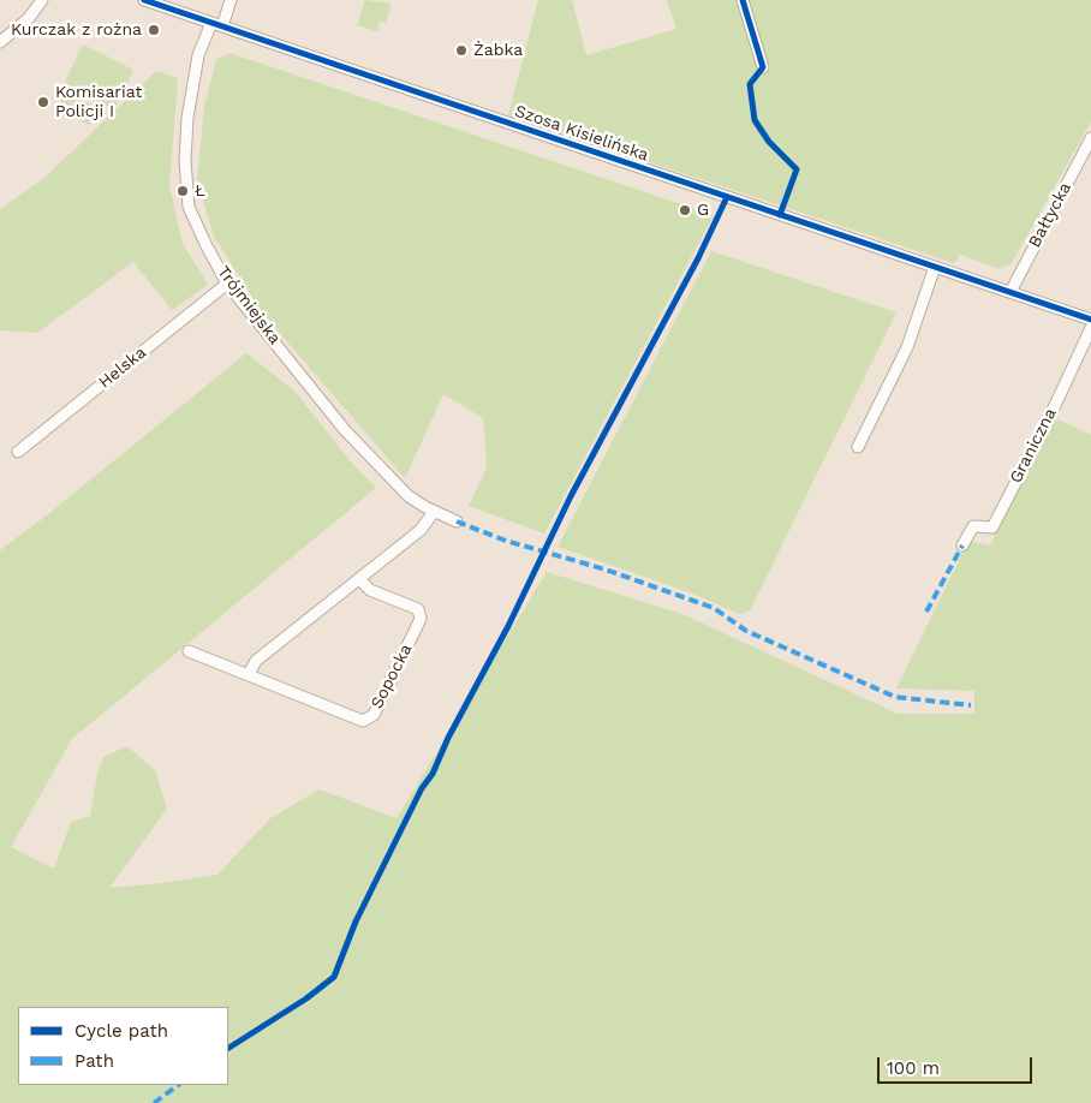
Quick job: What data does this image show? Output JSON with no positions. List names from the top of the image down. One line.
{"streets":{"street":["Szosa Kisielińska","Bałtycka","Trójmiejska","Helska","Graniczna","Sopocka"]},"crossings":[["Szosa Kisielińska","Bałtycka"],["Szosa Kisielińska","Trójmiejska"],["Trójmiejska","Helska"]],"places":["Kurczak z rożna","Żabka","Komisariat Policji I","Ł","G"],"legend":["Cycle path","Path"],"scale_bar":"100 m"}
